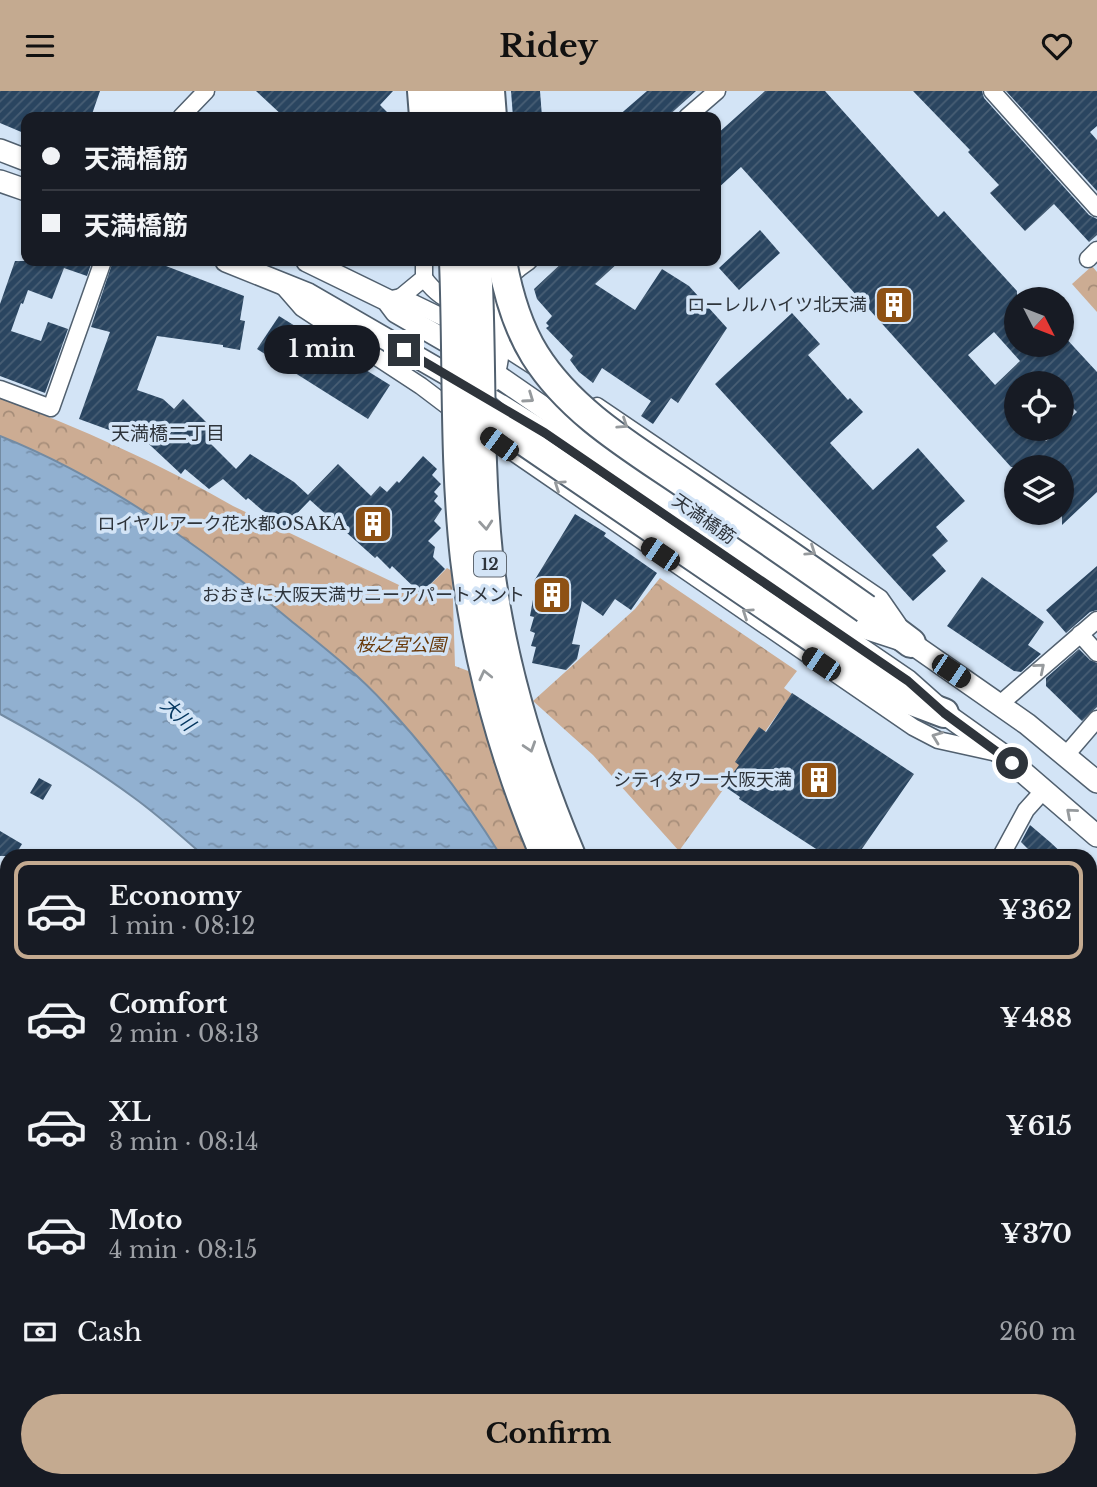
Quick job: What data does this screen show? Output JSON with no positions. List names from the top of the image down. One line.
{"streets":{"highway":["12"],"street":["天満橋筋"]},"districts":["天満橋二丁目"],"water":["大川"],"parks":["桜之宮公園"],"places":{"building":["ローレルハイツ北天満","ロイヤルアーク花水都OSAKA","おおきに大阪天満サニーアパートメント","シティタワー大阪天満"]},"north":"bottom right","page":{"header":"Ridey","banner":["天満橋筋","天満橋筋"],"bubble":"1 min","list":[{"name":"Economy","note":"1 min · 08:12","value":"¥362"},{"name":"Comfort","note":"2 min · 08:13","value":"¥488"},{"name":"XL","note":"3 min · 08:14","value":"¥615"},{"name":"Moto","note":"4 min · 08:15","value":"¥370"}],"pay":["Cash","260 m"],"buttons":"Confirm"}}
